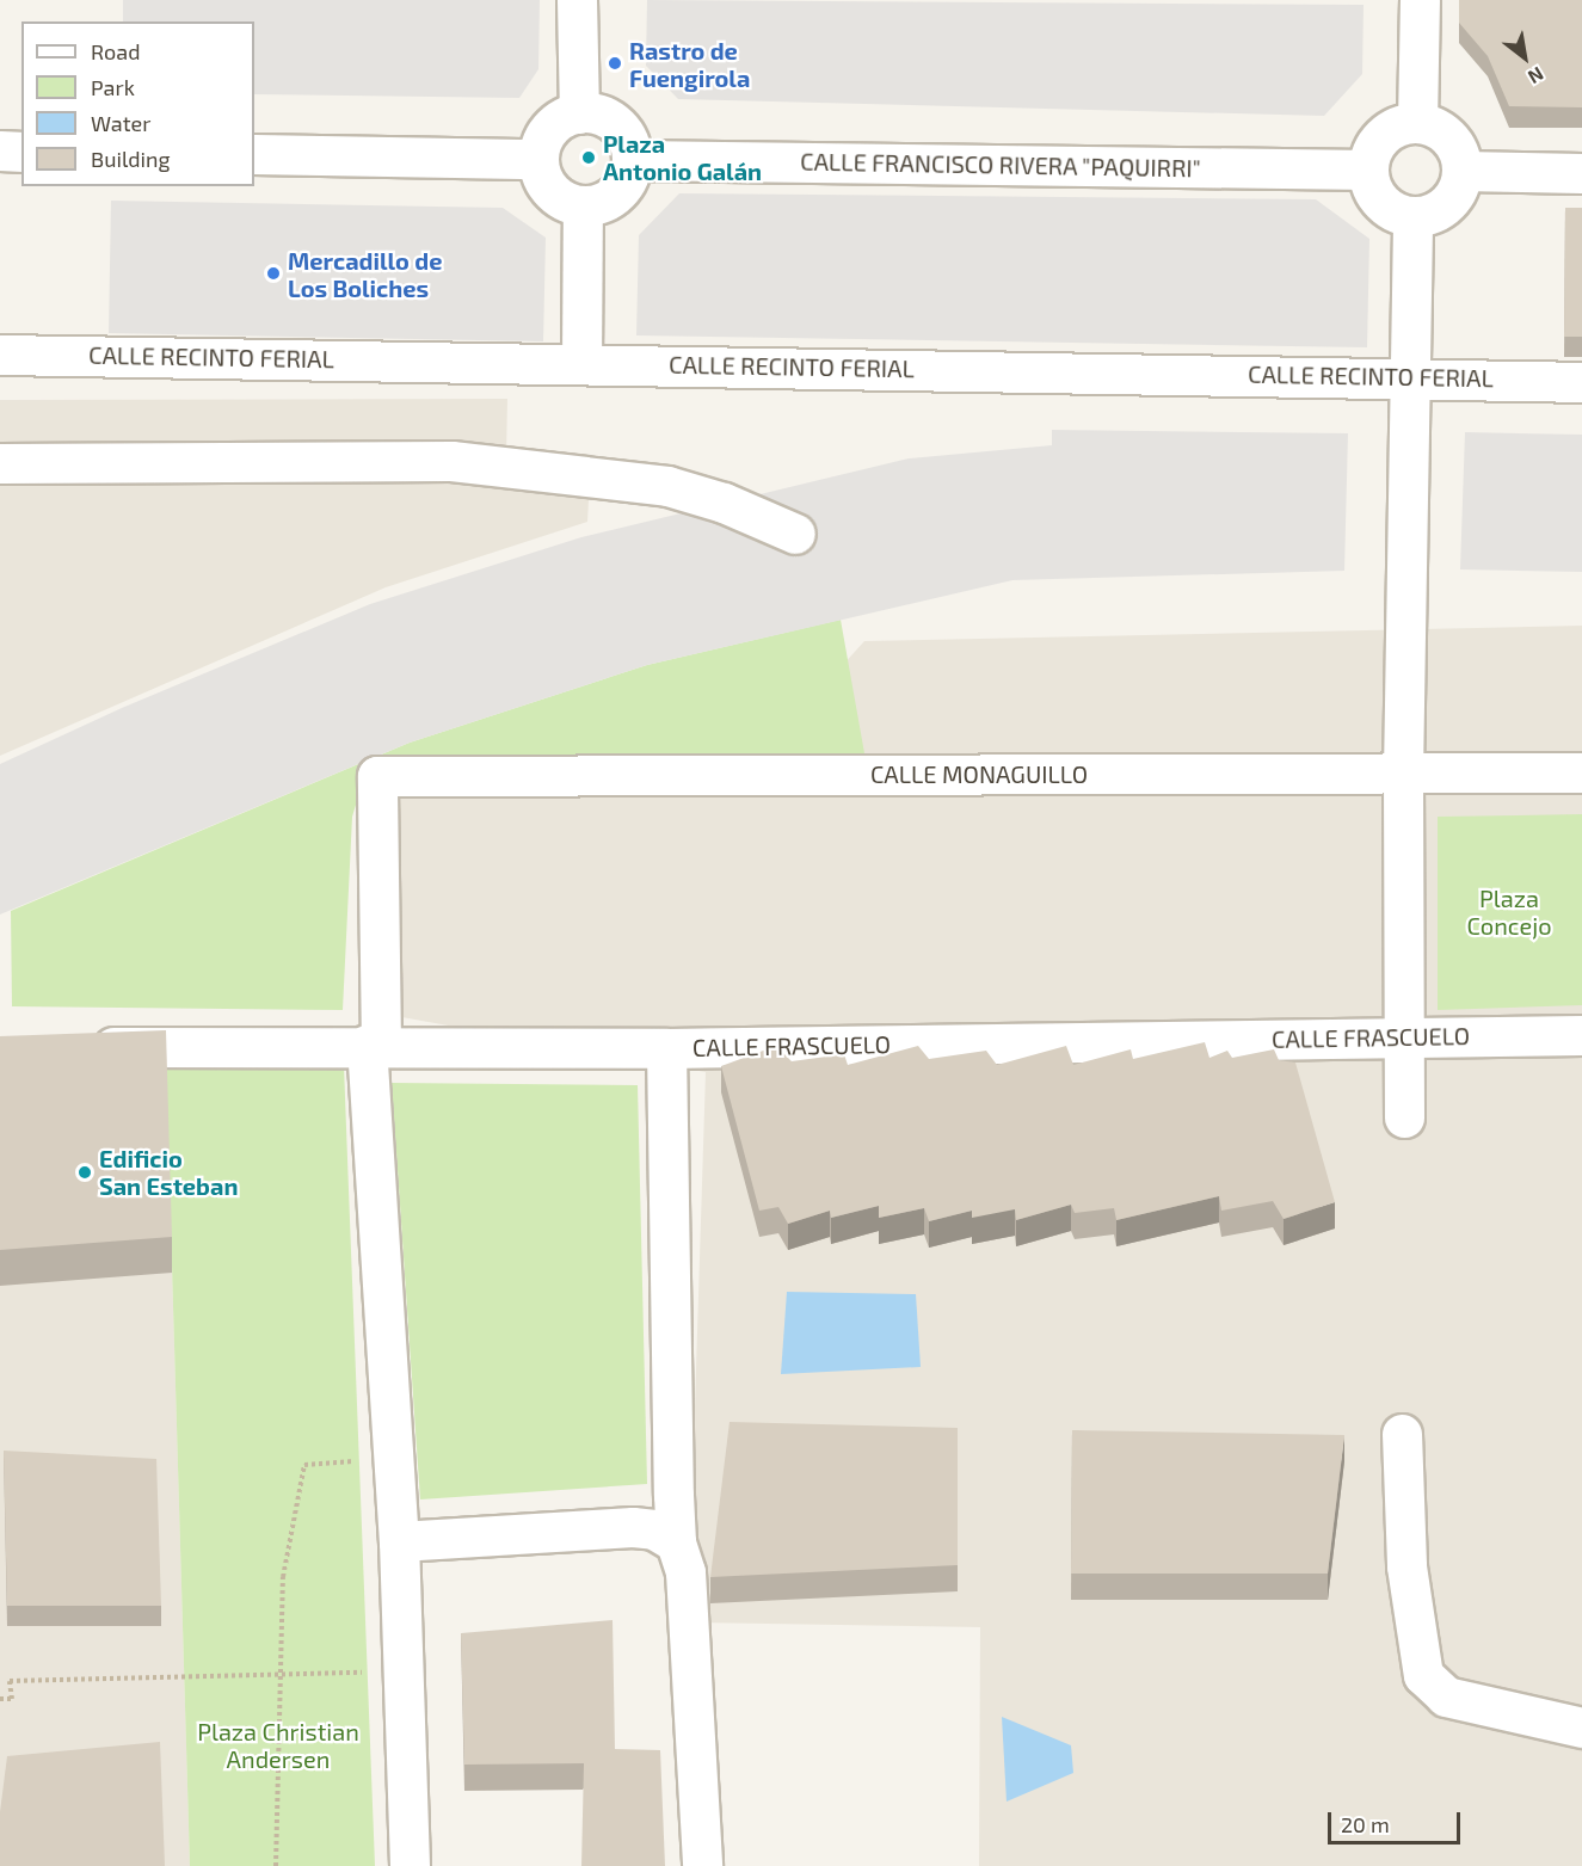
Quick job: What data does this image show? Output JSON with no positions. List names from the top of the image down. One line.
{"streets":{"street":["CALLE FRANCISCO RIVERA \"PAQUIRRI\"","CALLE RECINTO FERIAL","CALLE MONAGUILLO","CALLE FRASCUELO"]},"crossings":[["CALLE MONAGUILLO","CALLE FRASCUELO"]],"parks":["Plaza Concejo","Plaza Christian Andersen"],"places":["Rastro de Fuengirola","Plaza Antonio Galán","Mercadillo de Los Boliches","Edificio San Esteban"],"legend":["Road","Park","Water","Building"],"scale_bar":"20 m","north":"bottom right"}
